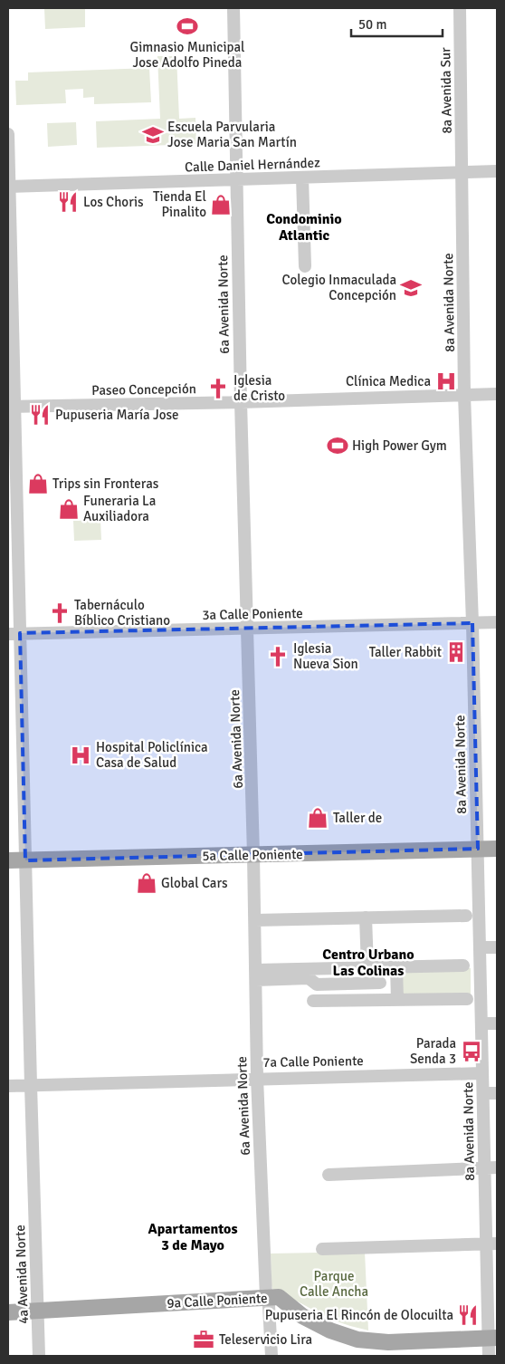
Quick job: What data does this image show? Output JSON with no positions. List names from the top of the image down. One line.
{"streets":{"main road":["5a Calle Poniente","9a Calle Poniente"],"street":["8a Avenida Sur","Calle Daniel Hernández","8a Avenida Norte","6a Avenida Norte","Paseo Concepción","3a Calle Poniente","7a Calle Poniente","4a Avenida Norte"]},"crossings":[["8a Avenida Sur","Calle Daniel Hernández"],["8a Avenida Sur","8a Avenida Norte"],["Calle Daniel Hernández","8a Avenida Norte"],["Calle Daniel Hernández","6a Avenida Norte"],["Calle Daniel Hernández","4a Avenida Norte"],["8a Avenida Norte","Paseo Concepción"],["8a Avenida Norte","3a Calle Poniente"],["8a Avenida Norte","5a Calle Poniente"],["8a Avenida Norte","7a Calle Poniente"],["8a Avenida Norte","9a Calle Poniente"],["6a Avenida Norte","Paseo Concepción"],["6a Avenida Norte","3a Calle Poniente"],["6a Avenida Norte","5a Calle Poniente"],["6a Avenida Norte","7a Calle Poniente"],["6a Avenida Norte","9a Calle Poniente"],["Paseo Concepción","4a Avenida Norte"],["3a Calle Poniente","4a Avenida Norte"],["5a Calle Poniente","4a Avenida Norte"],["7a Calle Poniente","4a Avenida Norte"],["4a Avenida Norte","9a Calle Poniente"]],"districts":["Condominio Atlantic","Centro Urbano Las Colinas","Apartamentos 3 de Mayo"],"parks":["Parque Calle Ancha"],"places":{"sports":["Gimnasio Municipal Jose Adolfo Pineda","High Power Gym"],"school or university":["Escuela Parvularia Jose Maria San Martín","Colegio Inmaculada Concepción"],"restaurant":["Los Choris","Pupuseria María Jose","Pupuseria El Rincón de Olocuilta"],"shop":["Tienda El Pinalito","Trips sin Fronteras","Funeraria La Auxiliadora","Taller de","Global Cars"],"hospital":["Clínica Medica","Hospital Policlínica Casa de Salud"],"church":["Iglesia de Cristo","Tabernáculo Bíblico Cristiano","Iglesia Nueva Sion"],"building":["Taller Rabbit"],"bus stop":["Parada Senda 3"],"office":["Teleservicio Lira"]},"scale_bar":"50 m"}
